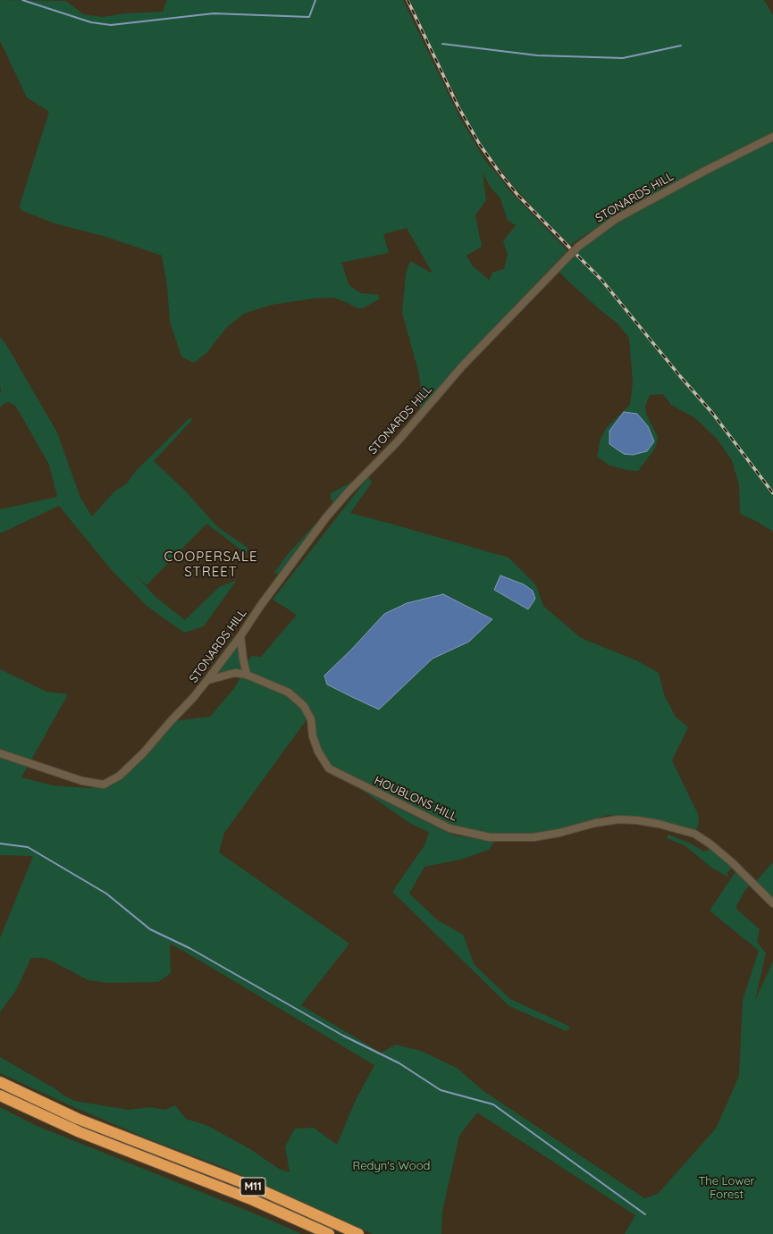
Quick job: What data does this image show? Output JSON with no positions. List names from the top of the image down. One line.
{"streets":{"highway":["M11"],"street":["STONARDS HILL","HOUBLONS HILL"]},"crossings":[["STONARDS HILL","HOUBLONS HILL"]],"districts":["COOPERSALE STREET"],"parks":["Redyn's Wood","The Lower Forest"]}
